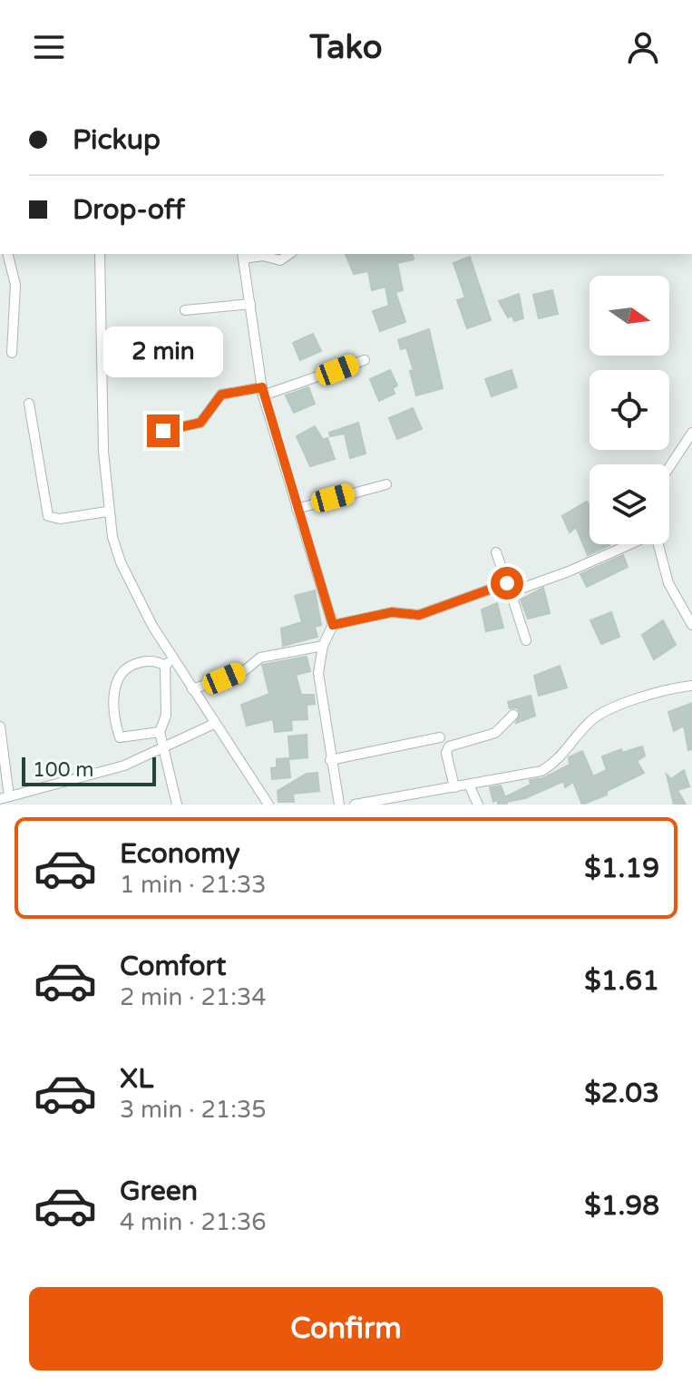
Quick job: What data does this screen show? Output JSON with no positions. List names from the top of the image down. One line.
{"scale_bar":"100 m","north":"right","page":{"header":"Tako","banner":["Pickup","Drop-off"],"bubble":"2 min","scale":"100 m","list":[{"name":"Economy","note":"1 min · 21:33","value":"$1.19"},{"name":"Comfort","note":"2 min · 21:34","value":"$1.61"},{"name":"XL","note":"3 min · 21:35","value":"$2.03"},{"name":"Green","note":"4 min · 21:36","value":"$1.98"}],"buttons":"Confirm"}}
